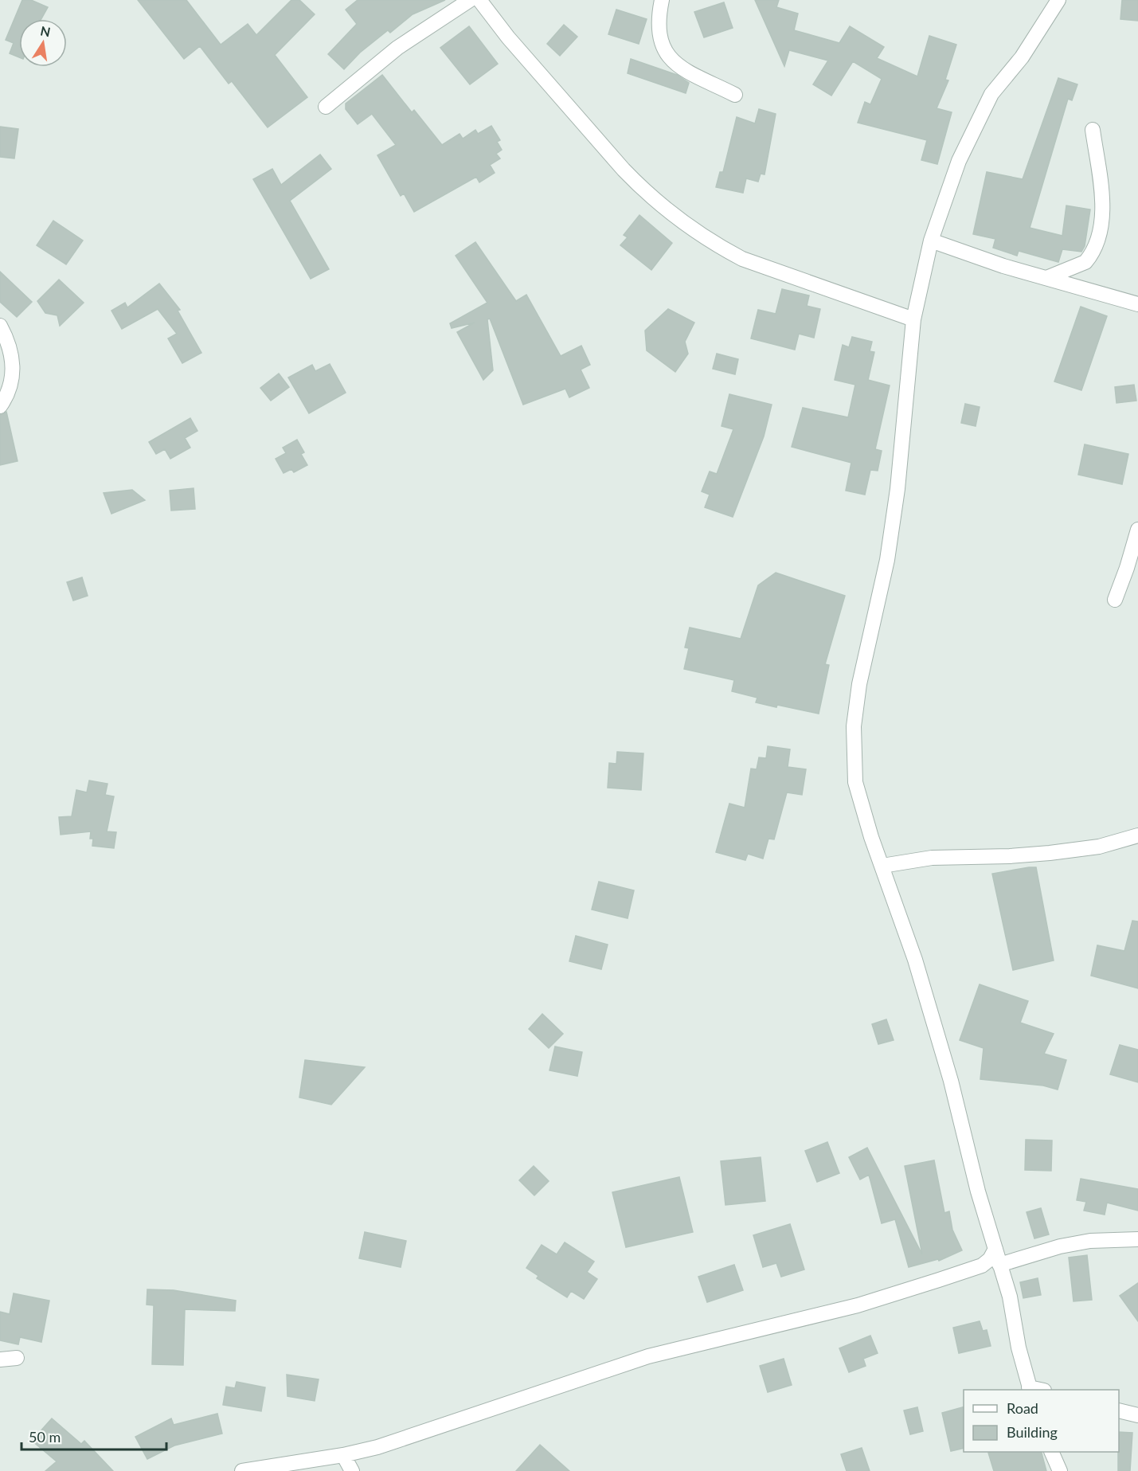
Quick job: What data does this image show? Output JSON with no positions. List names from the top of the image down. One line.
{"legend":["Road","Building"],"scale_bar":"50 m","north":"top"}
